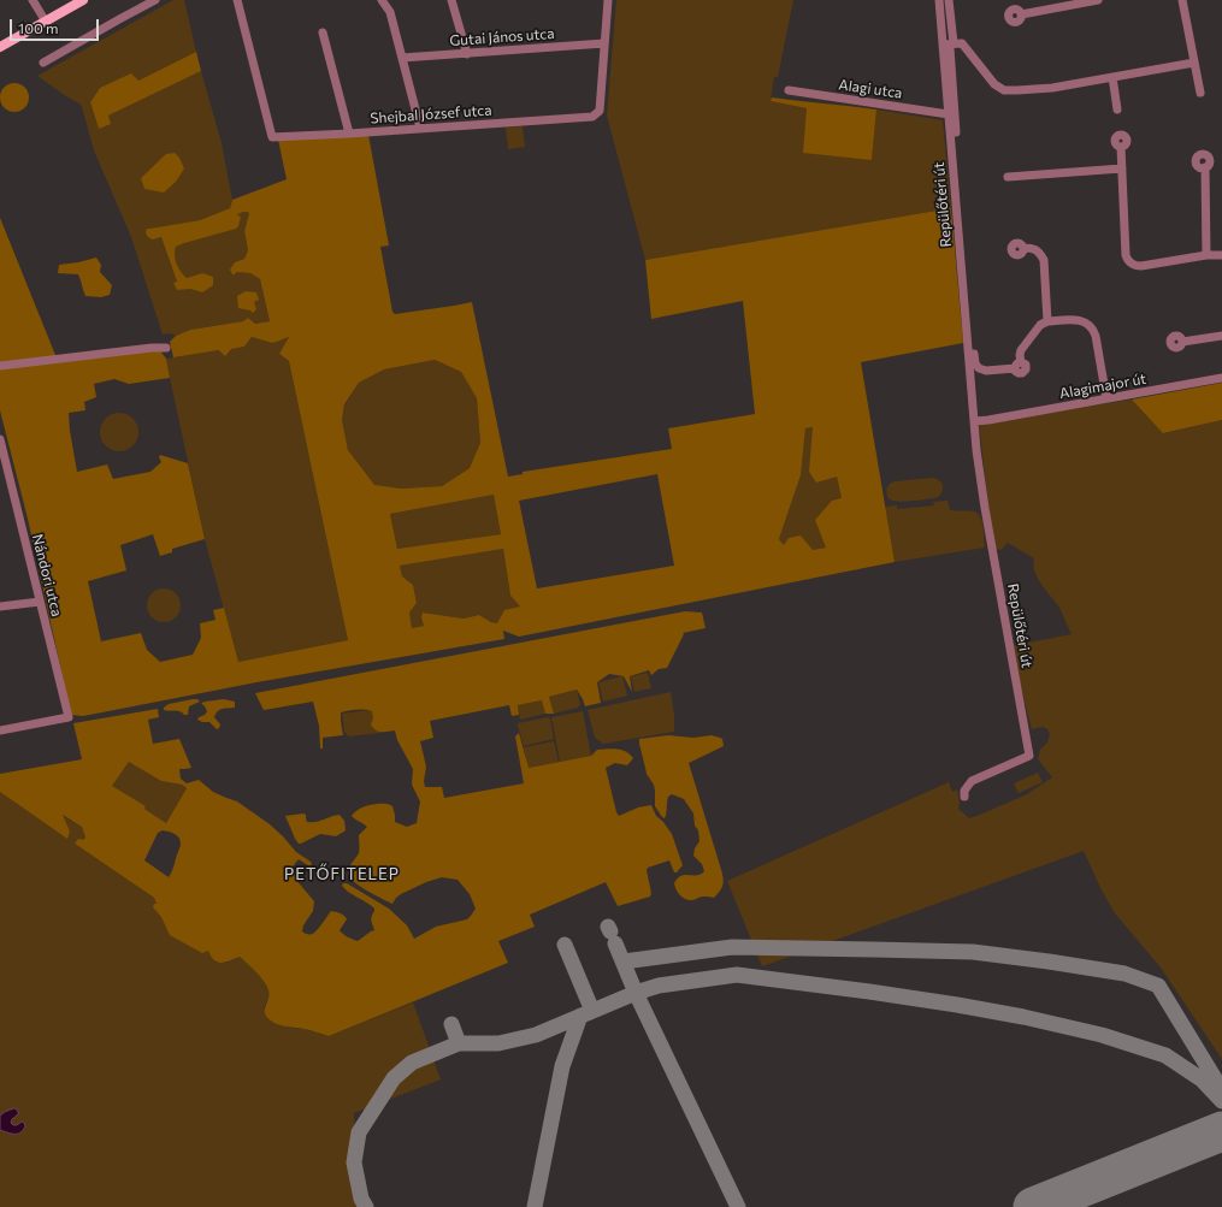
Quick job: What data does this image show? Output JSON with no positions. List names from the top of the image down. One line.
{"streets":{"street":["Gutai János utca","Alagi utca","Shejbal József utca","Repülőtéri út","Alagimajor út","Nándori utca"]},"crossings":[["Gutai János utca","Shejbal József utca"],["Alagi utca","Repülőtéri út"]],"districts":["PETŐFITELEP"],"scale_bar":"100 m"}
